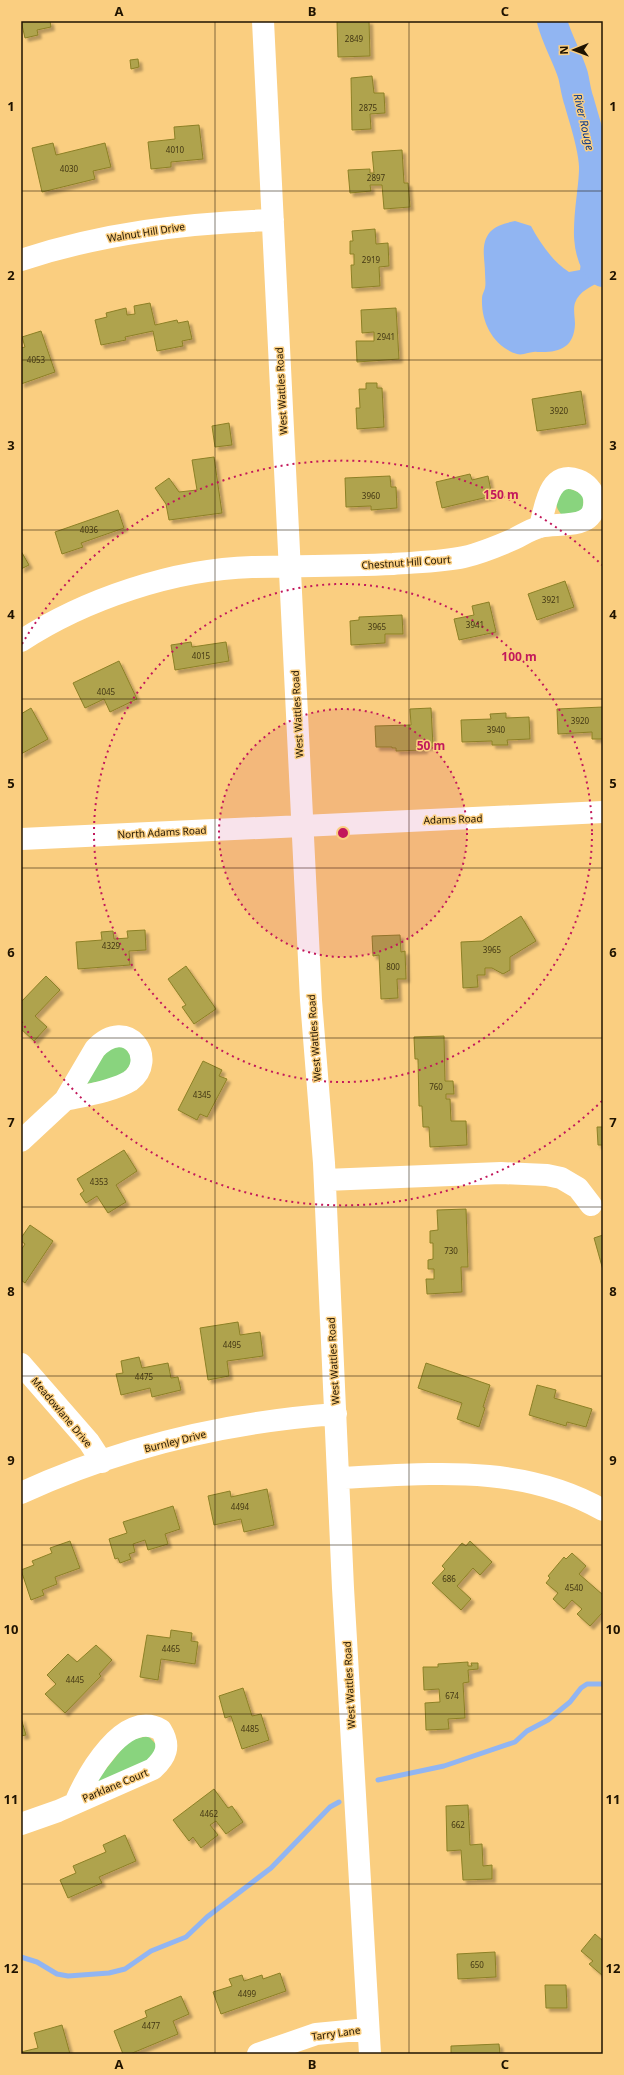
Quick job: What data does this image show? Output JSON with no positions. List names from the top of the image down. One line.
{"streets":{"street":["Walnut Hill Drive","West Wattles Road","Chestnut Hill Court","Adams Road","North Adams Road","Meadowlane Drive","Burnley Drive","Parklane Court","Tarry Lane"]},"crossings":[["Walnut Hill Drive","West Wattles Road"],["West Wattles Road","Chestnut Hill Court"],["West Wattles Road","Adams Road"],["West Wattles Road","North Adams Road"],["West Wattles Road","Burnley Drive"],["West Wattles Road","Tarry Lane"],["Adams Road","North Adams Road"],["Meadowlane Drive","Burnley Drive"]],"water":["River Rouge"],"house_numbers":["2849","2875","4010","4030","2897","2919","2941","4053","3920","3960","4036","3921","3941","3965","4015","4045","3920","3940","4329","3965","800","760","4345","4353","730","4495","4475","4494","686","4540","4465","4445","674","4485","4462","662","650","4499","4477"],"north":"left","grid":{"columns":["A","B","C"],"rows":["1","2","3","4","5","6","7","8","9","10","11","12"]},"rings":["150 m","100 m","50 m"]}
